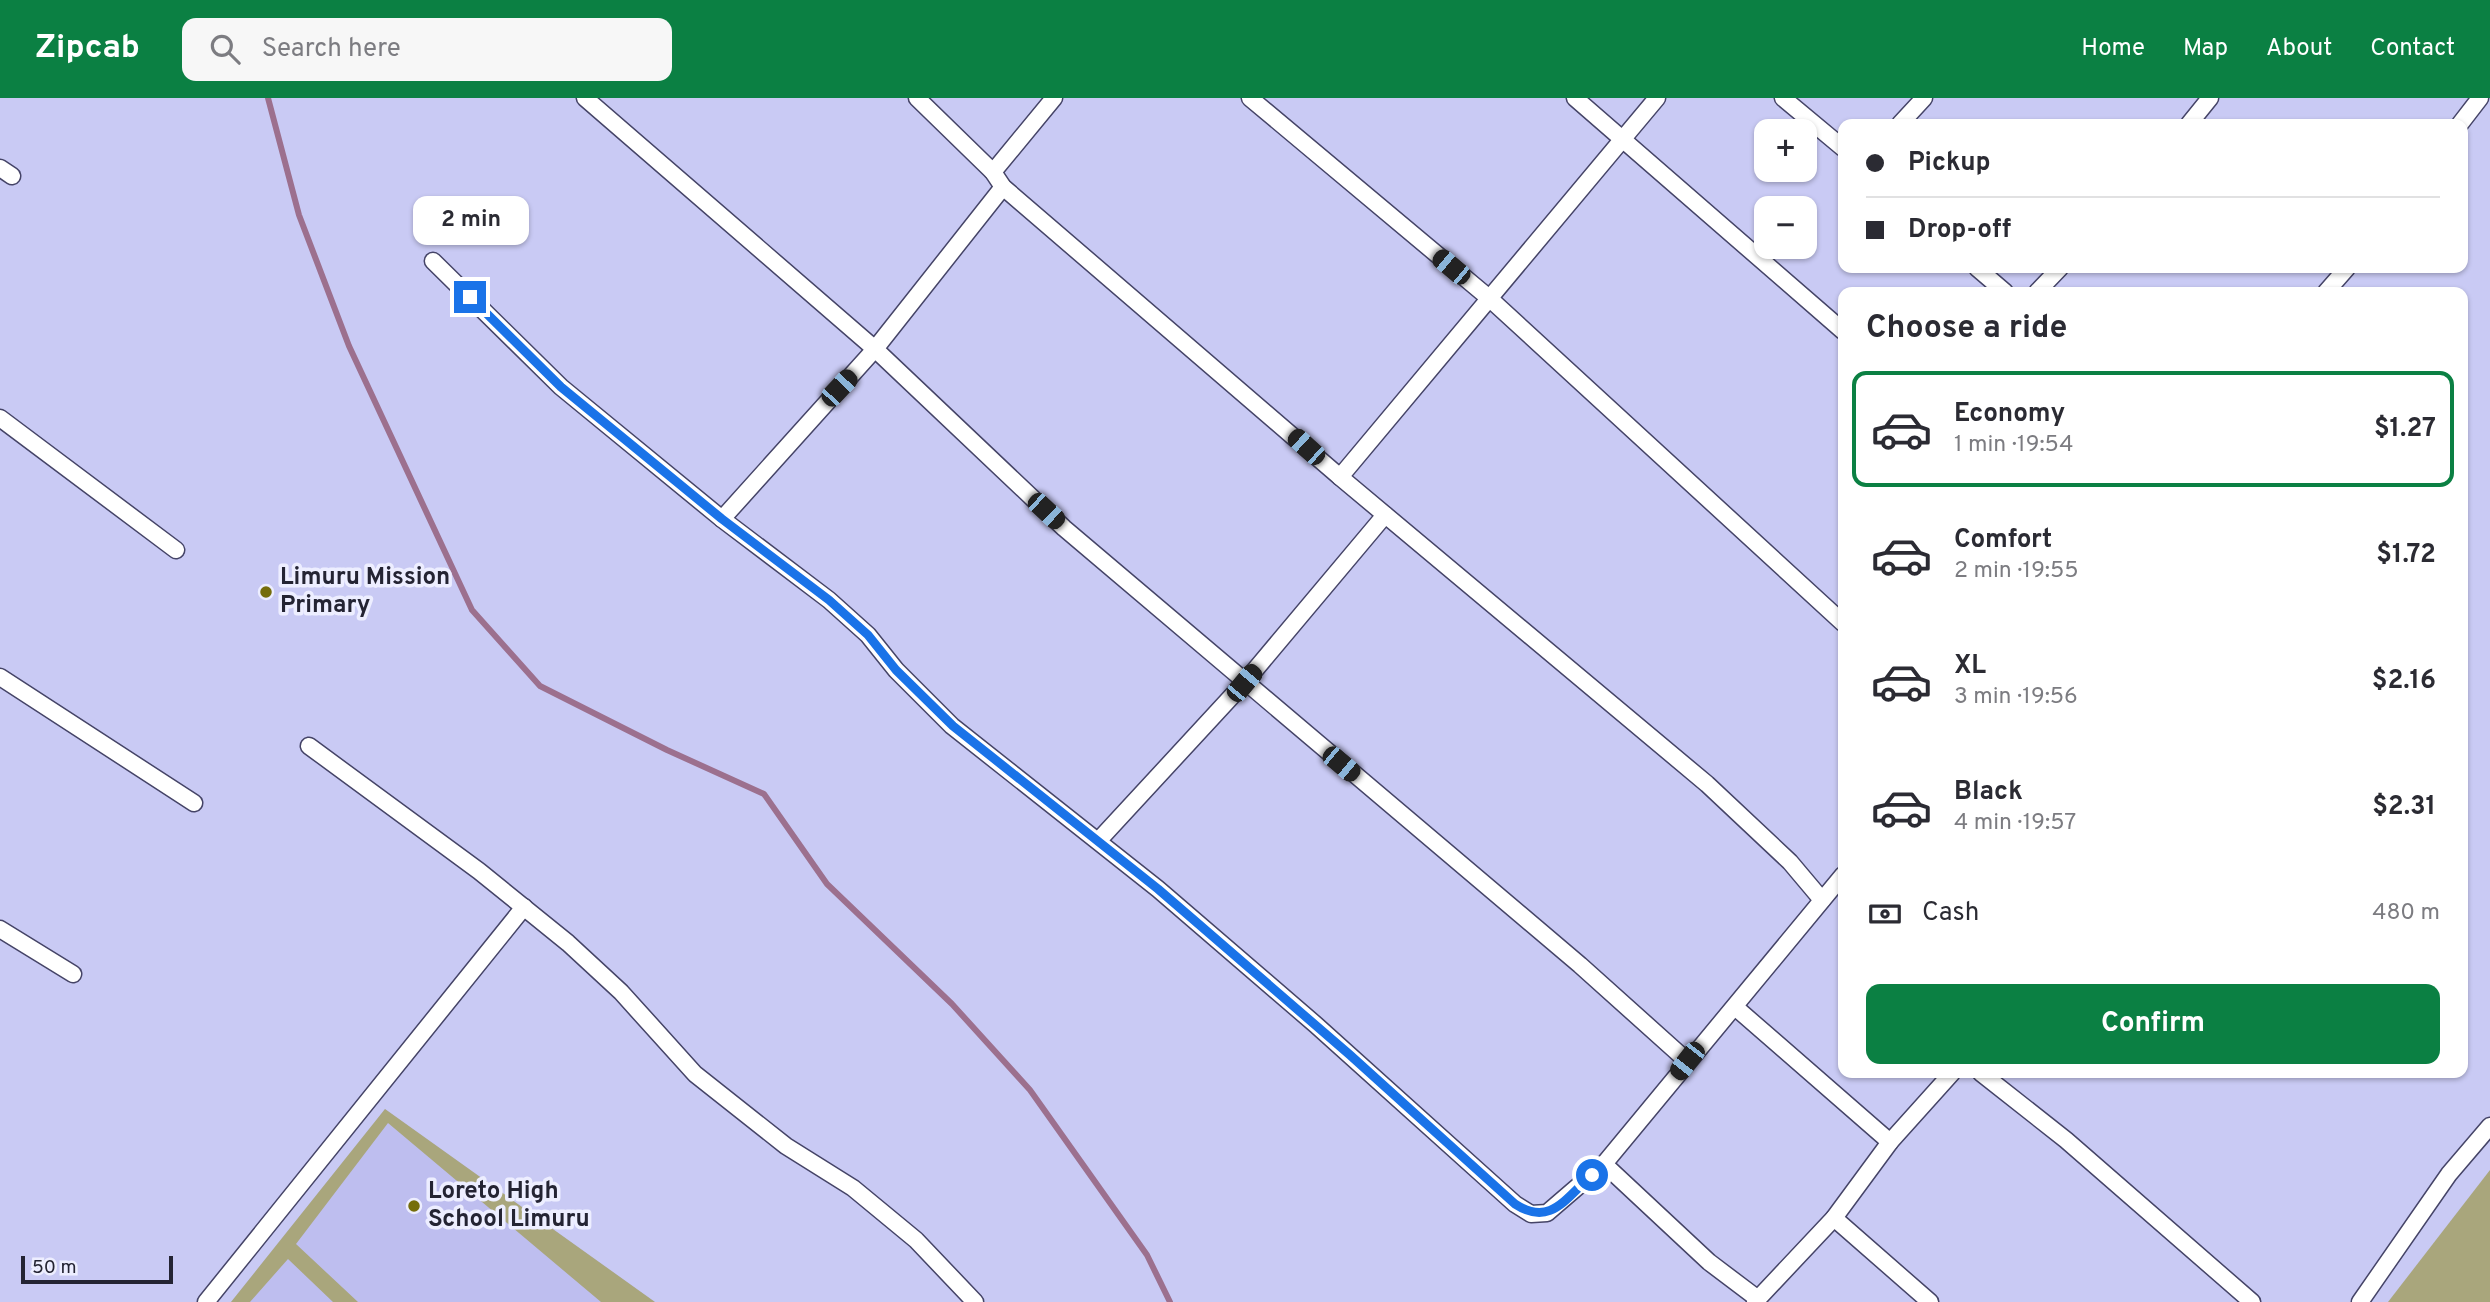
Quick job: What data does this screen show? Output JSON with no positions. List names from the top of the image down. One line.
{"places":["Limuru Mission Primary","Loreto High School Limuru"],"scale_bar":"50 m","page":{"header":"Zipcab","search":"Search here","nav":["Home","Map","About","Contact"],"map_buttons":["+","−"],"banner":["Pickup","Drop-off"],"bubble":"2 min","heading":"Choose a ride","list":[{"name":"Economy","note":"1 min · 19:54","value":"$1.27"},{"name":"Comfort","note":"2 min · 19:55","value":"$1.72"},{"name":"XL","note":"3 min · 19:56","value":"$2.16"},{"name":"Black","note":"4 min · 19:57","value":"$2.31"}],"pay":["Cash","480 m"],"buttons":"Confirm","scale":"50 m"}}
